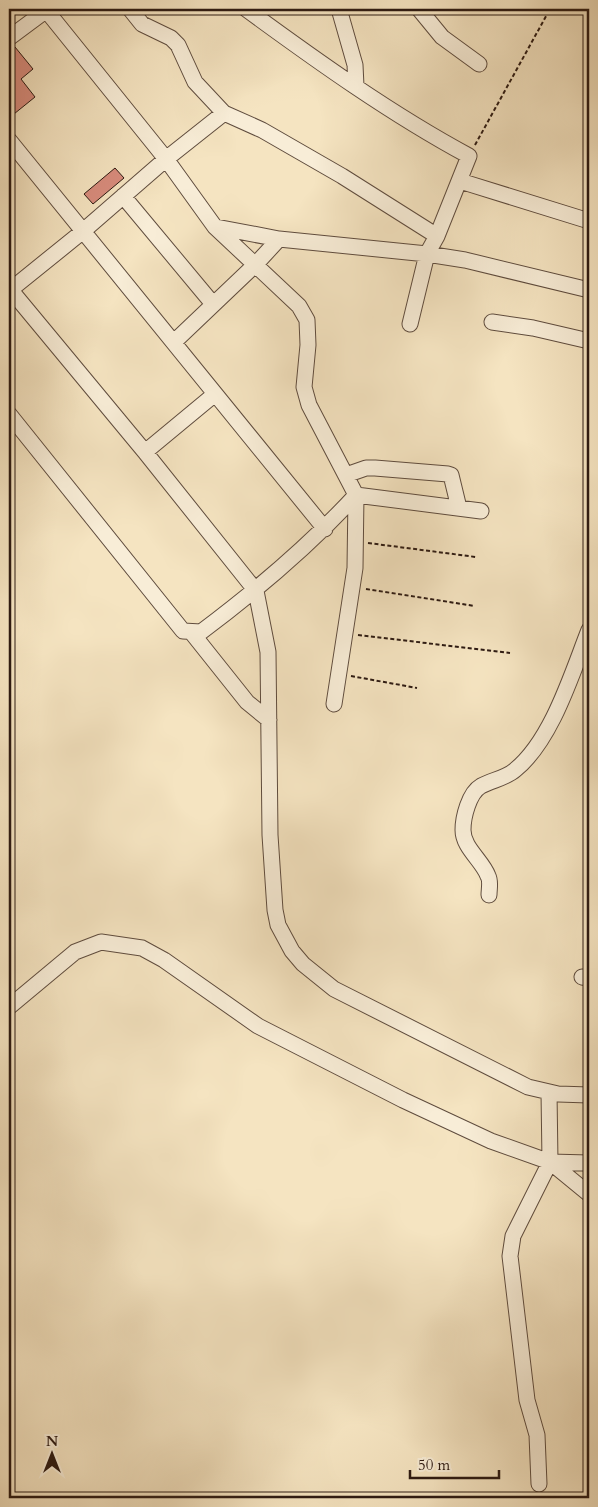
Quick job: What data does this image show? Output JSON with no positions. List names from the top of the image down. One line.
{"scale_bar":"50 m","north":"top"}
